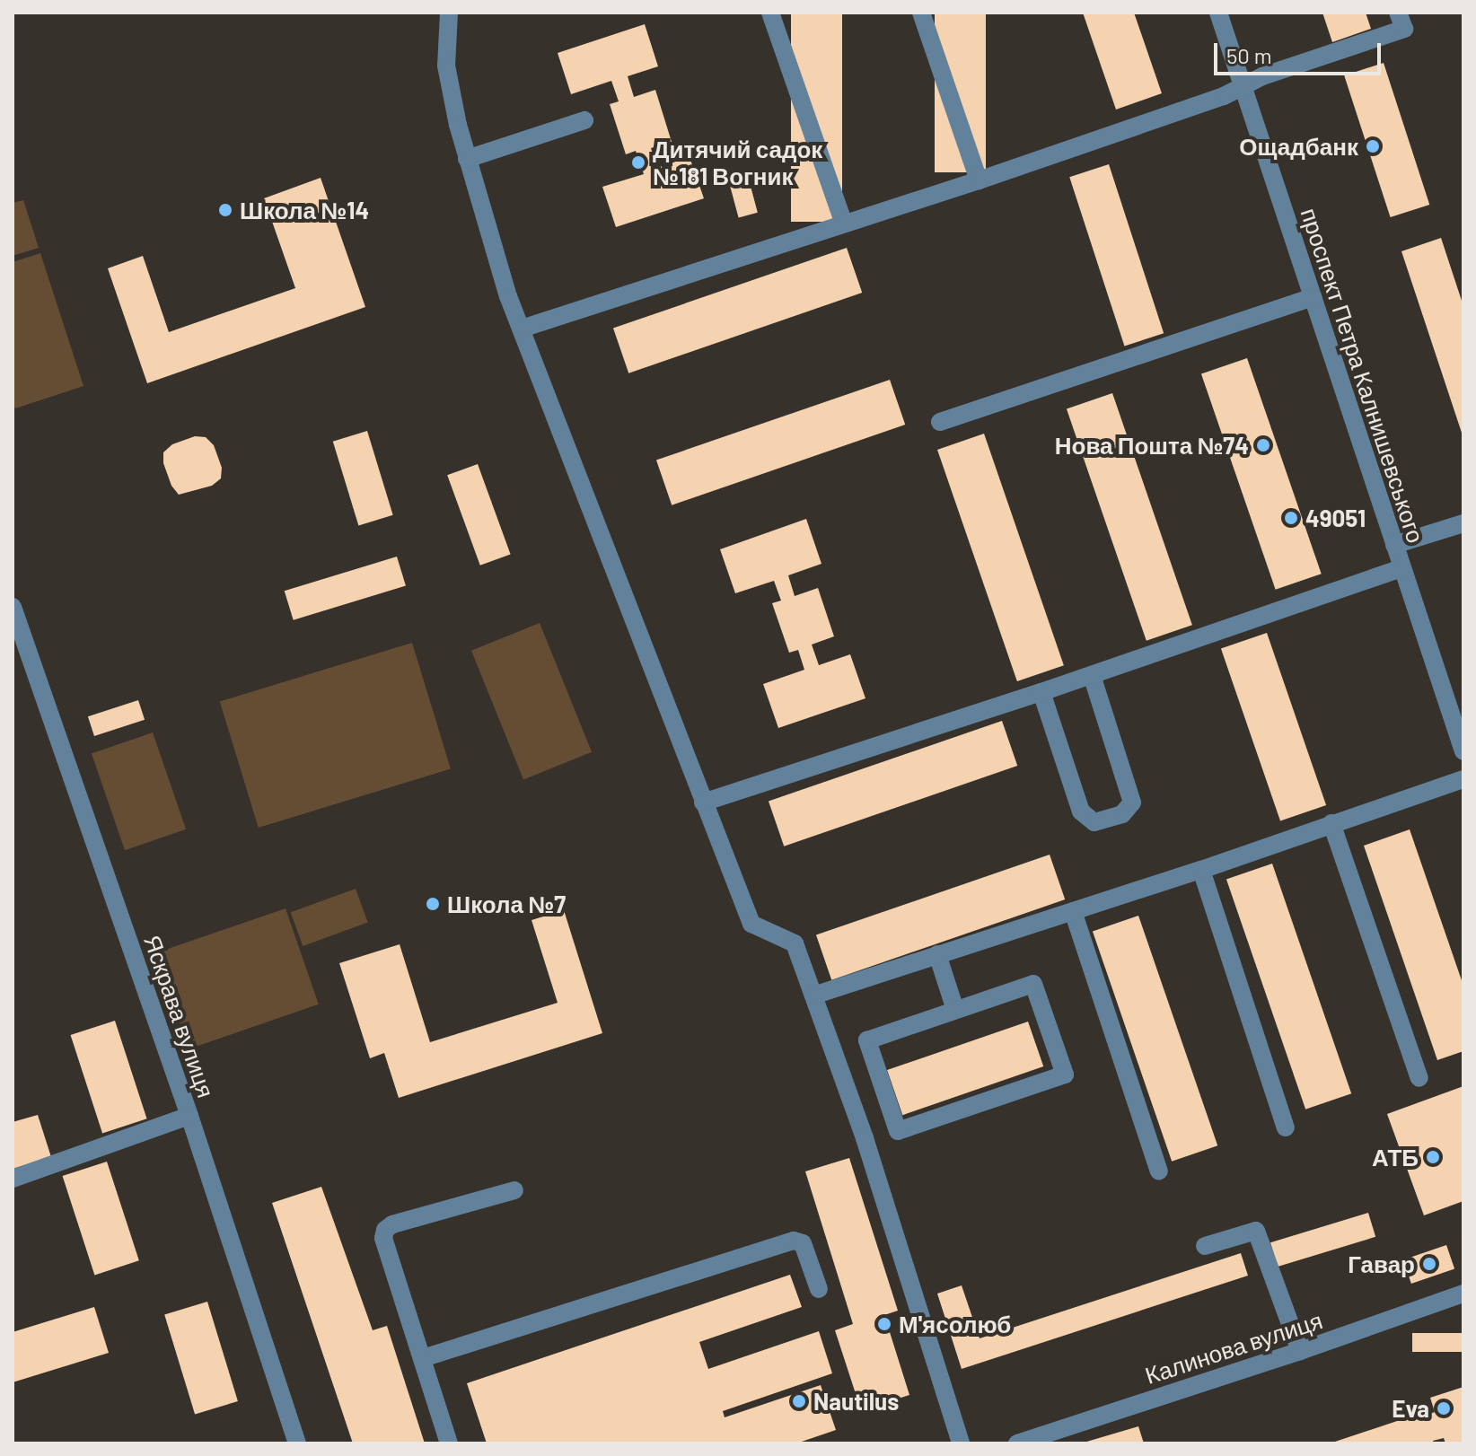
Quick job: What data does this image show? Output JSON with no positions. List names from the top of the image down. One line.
{"streets":{"street":["проспект Петра Калнишевського","Яскрава вулиця","Калинова вулиця"]},"places":["Ощадбанк","Дитячий садок №181 Вогник","Школа №14","Нова Пошта №74","49051","Школа №7","АТБ","Гавар","М'ясолюб","Nautilus","Eva"],"scale_bar":"50 m"}
